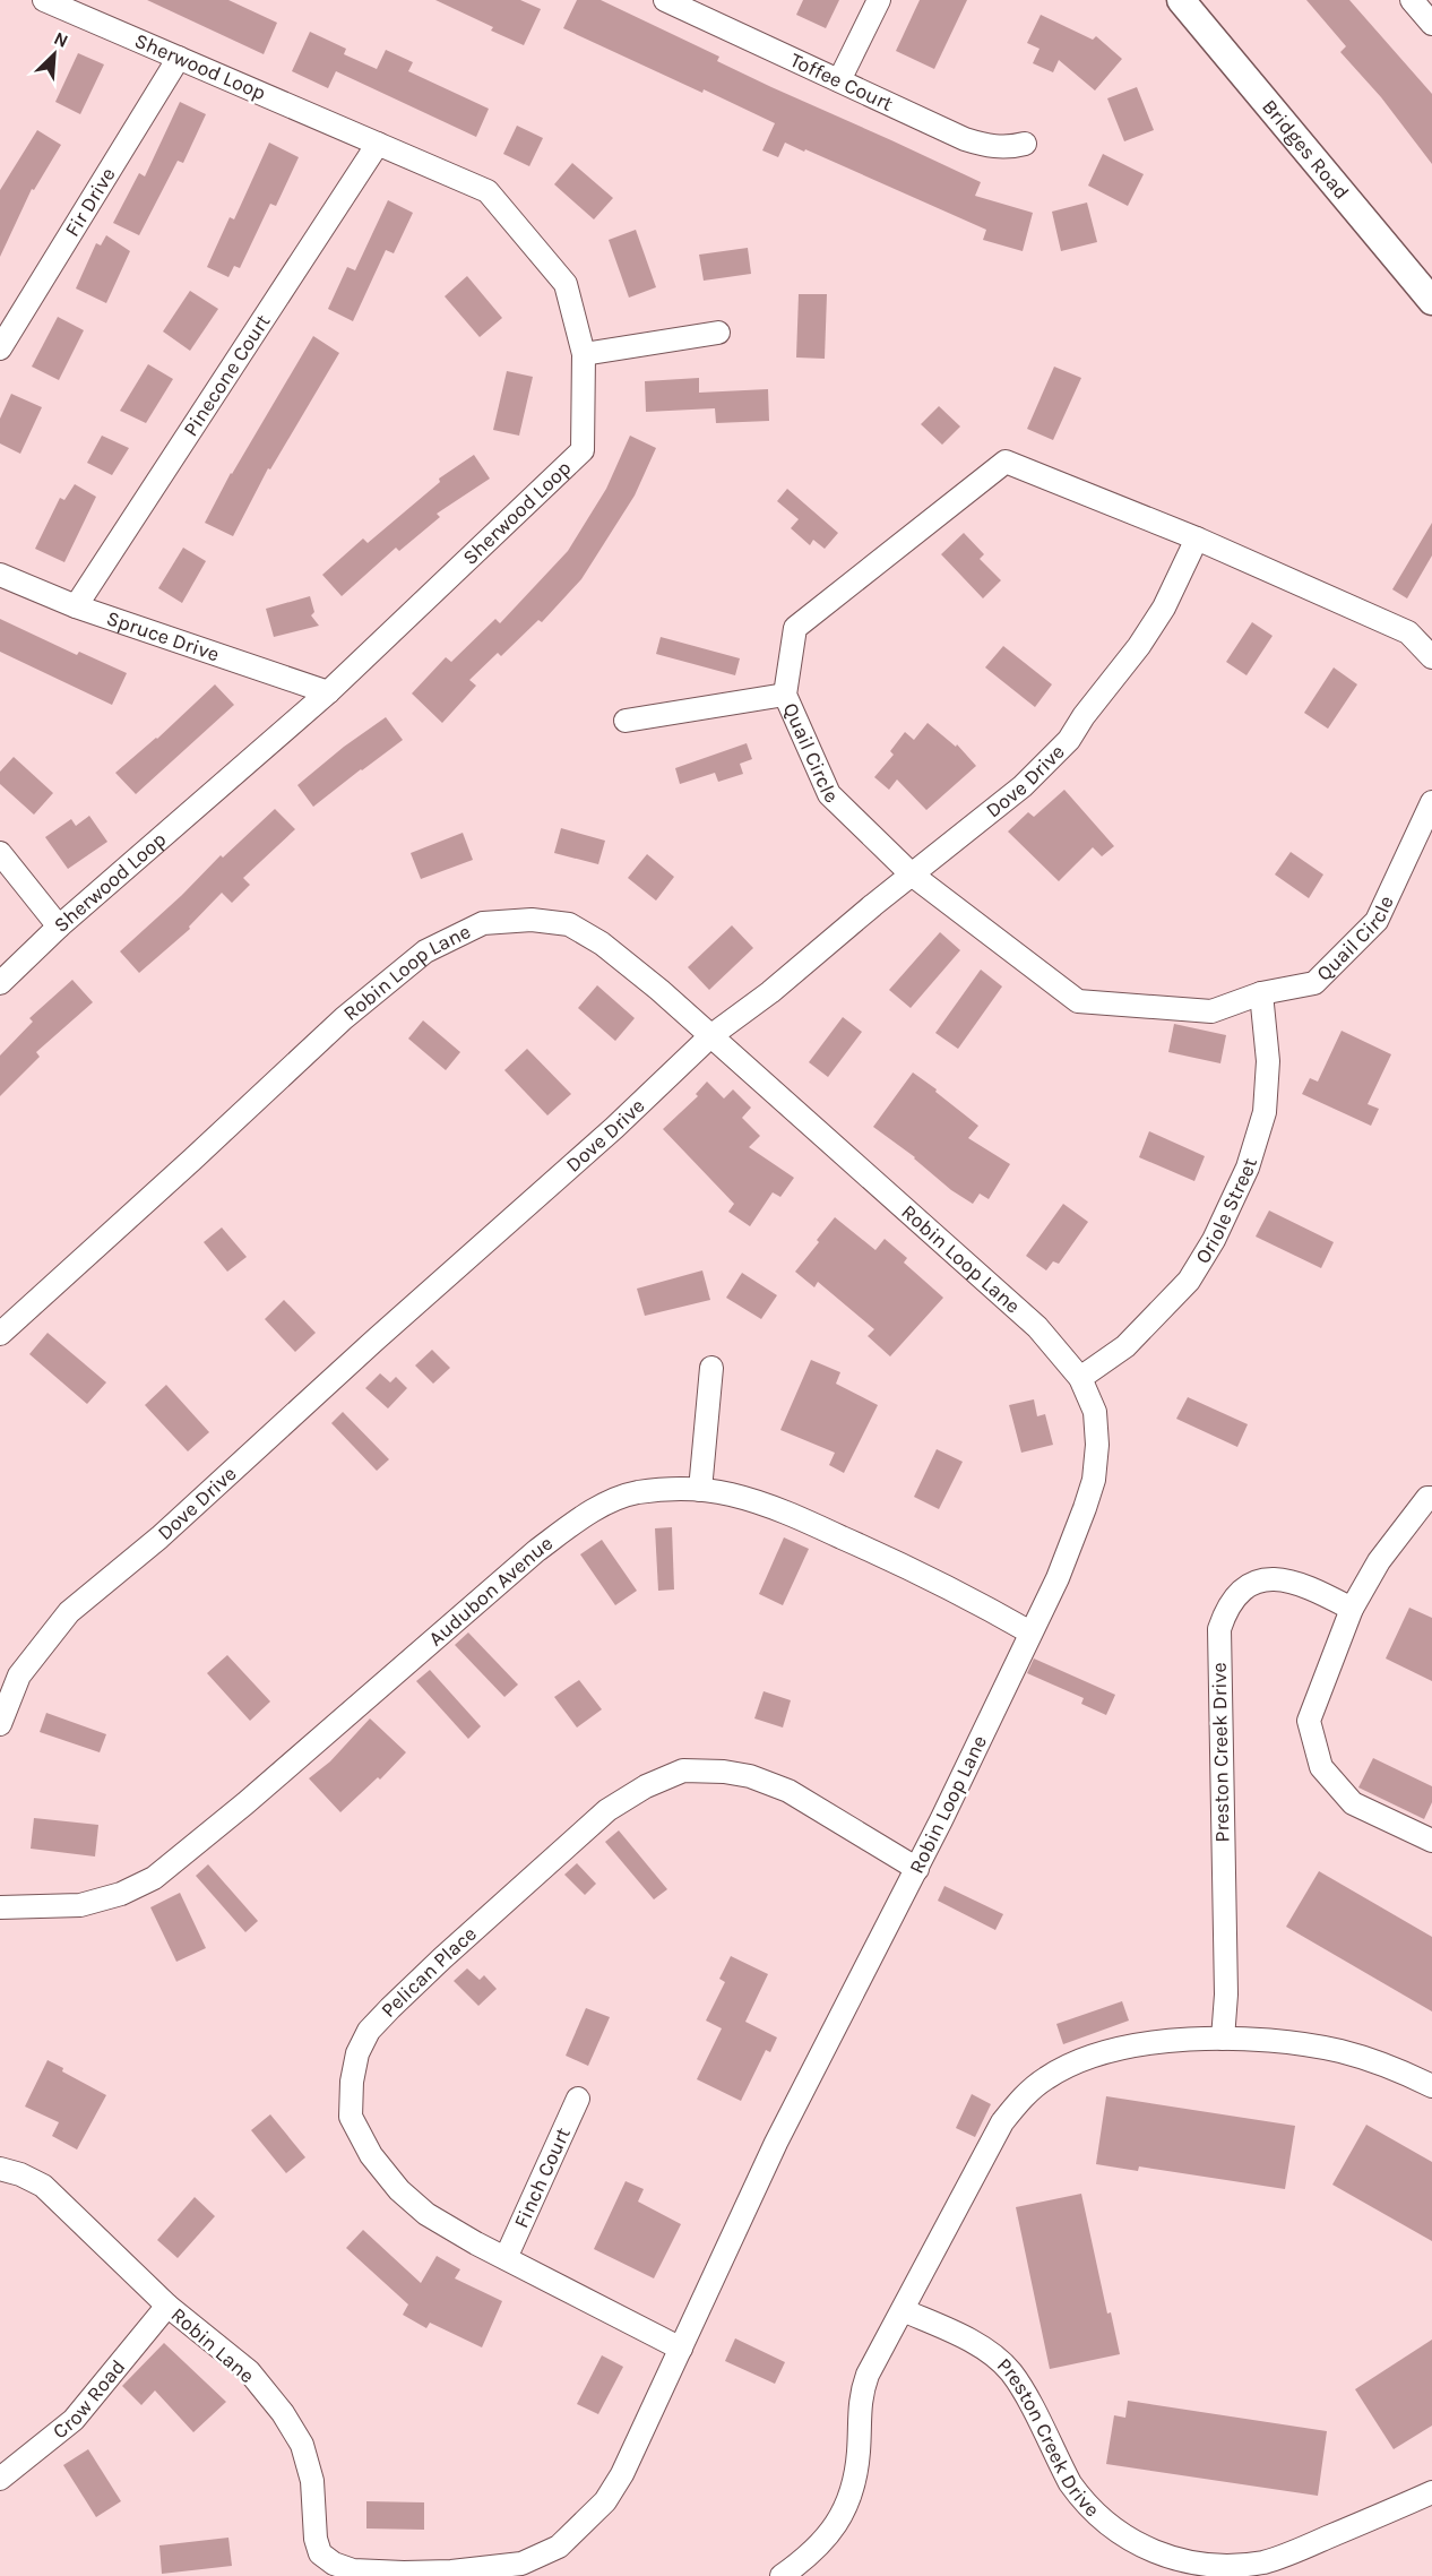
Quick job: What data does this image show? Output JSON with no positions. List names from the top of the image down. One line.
{"streets":{"street":["Sherwood Loop","Toffee Court","Bridges Road","Fir Drive","Pinecone Court","Spruce Drive","Quail Circle","Dove Drive","Robin Loop Lane","Oriole Street","Audubon Avenue","Preston Creek Drive","Pelican Place","Finch Court","Robin Lane","Crow Road"]},"crossings":[["Sherwood Loop","Fir Drive"],["Sherwood Loop","Pinecone Court"],["Sherwood Loop","Spruce Drive"],["Pinecone Court","Spruce Drive"],["Quail Circle","Dove Drive"],["Quail Circle","Oriole Street"],["Dove Drive","Robin Loop Lane"],["Robin Loop Lane","Oriole Street"],["Robin Loop Lane","Audubon Avenue"],["Robin Loop Lane","Pelican Place"],["Robin Loop Lane","Robin Lane"],["Pelican Place","Finch Court"],["Pelican Place","Robin Lane"],["Robin Lane","Crow Road"]],"north":"top right"}
